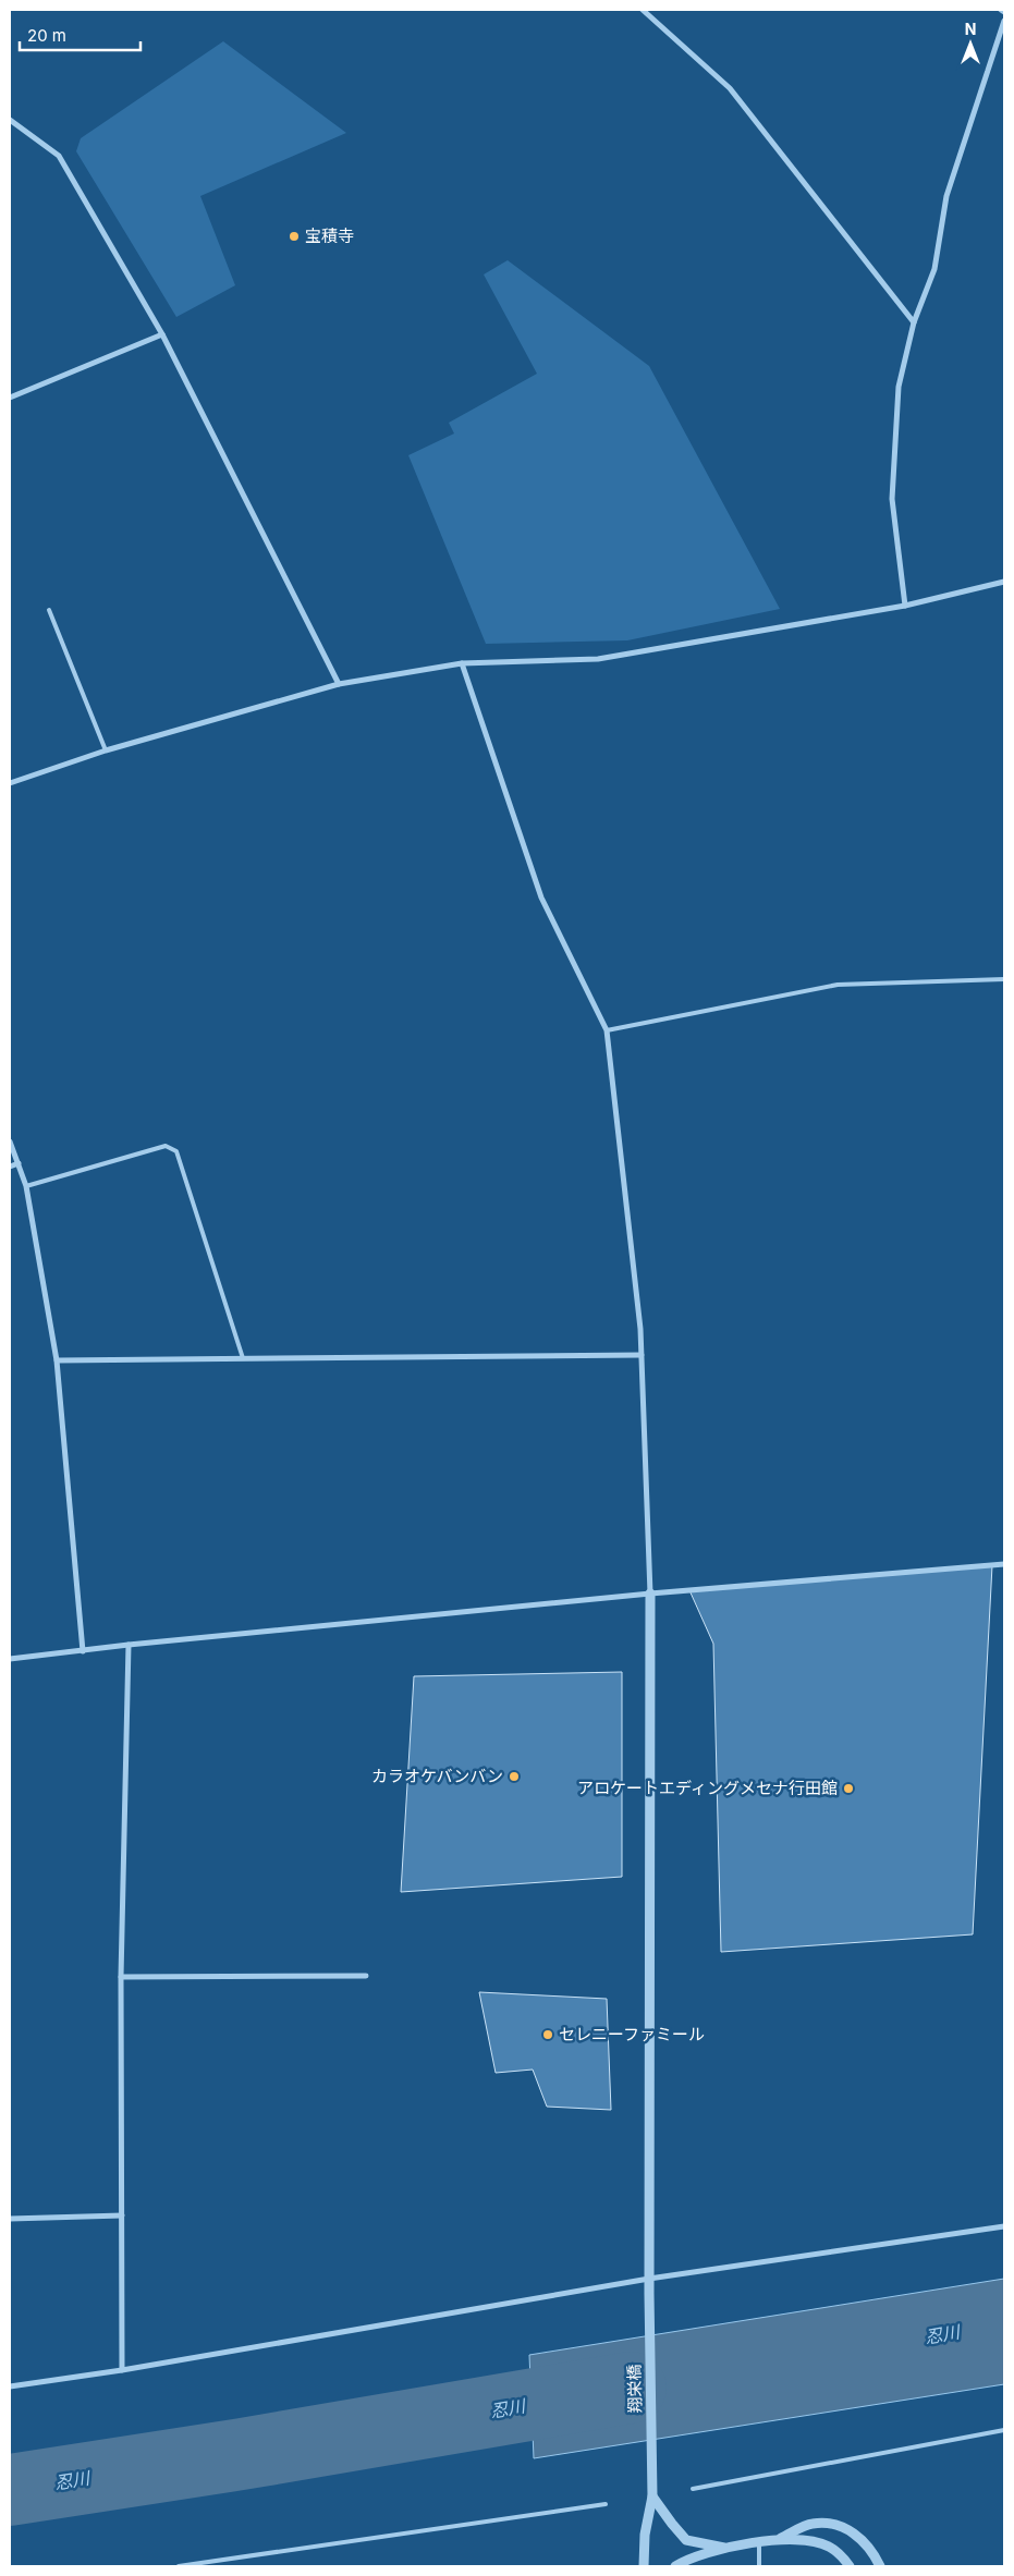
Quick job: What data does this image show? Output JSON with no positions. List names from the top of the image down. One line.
{"streets":{"street":["翔栄橋"]},"water":["忍川"],"places":["宝積寺","カラオケバンバン","アロケートエディングメセナ行田館","セレニーファミール"],"scale_bar":"20 m","north":"top"}
